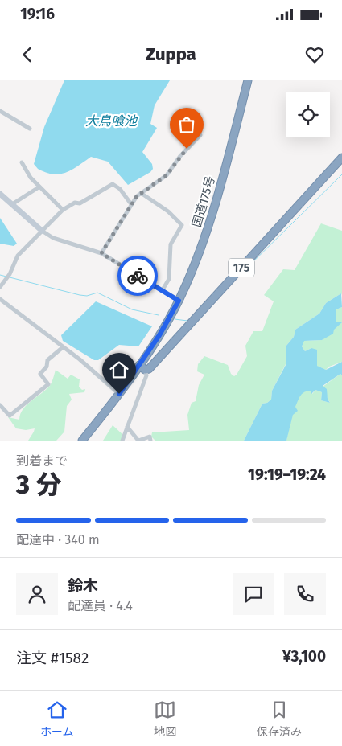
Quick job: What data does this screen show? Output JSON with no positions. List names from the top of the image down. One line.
{"streets":{"highway":["国道175号","175"]},"water":["大鳥喰池"],"page":{"status":"19:16","header":"Zuppa","heading":["3 分","到着まで","19:19–19:24"],"panel":["鈴木","配達員 · 4.4","注文 #1582","¥3,100"],"bar":"配達中 · 340 m","tabs":["ホーム","地図","保存済み"]}}
